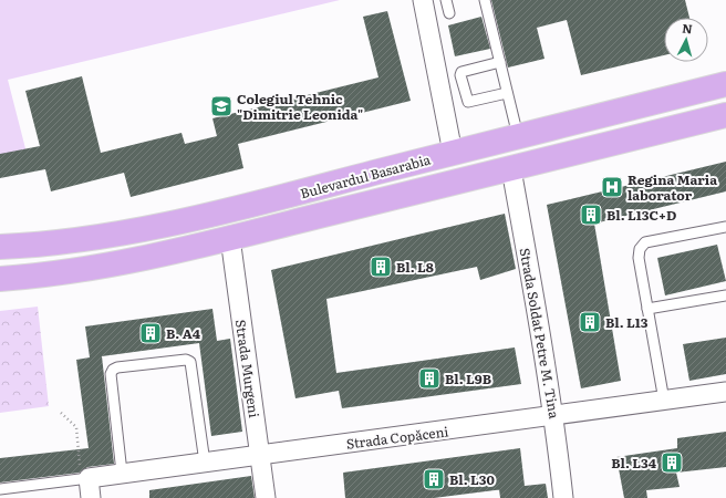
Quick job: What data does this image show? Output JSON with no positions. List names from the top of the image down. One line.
{"streets":{"main road":["Bulevardul Basarabia"],"street":["Strada Soldat Petre M. Tina","Strada Murgeni","Strada Copăceni"]},"crossings":[["Bulevardul Basarabia","Strada Soldat Petre M. Tina"],["Bulevardul Basarabia","Strada Murgeni"],["Strada Soldat Petre M. Tina","Strada Copăceni"],["Strada Murgeni","Strada Copăceni"]],"places":{"school or university":["Colegiul Tehnic \"Dimitrie Leonida\""],"hospital":["Regina Maria laborator"],"building":["Bl. L13C+D","Bl. L8","Bl. L13","B. A4","Bl. L9B","Bl. L34","Bl. L30"]},"north":"top"}
